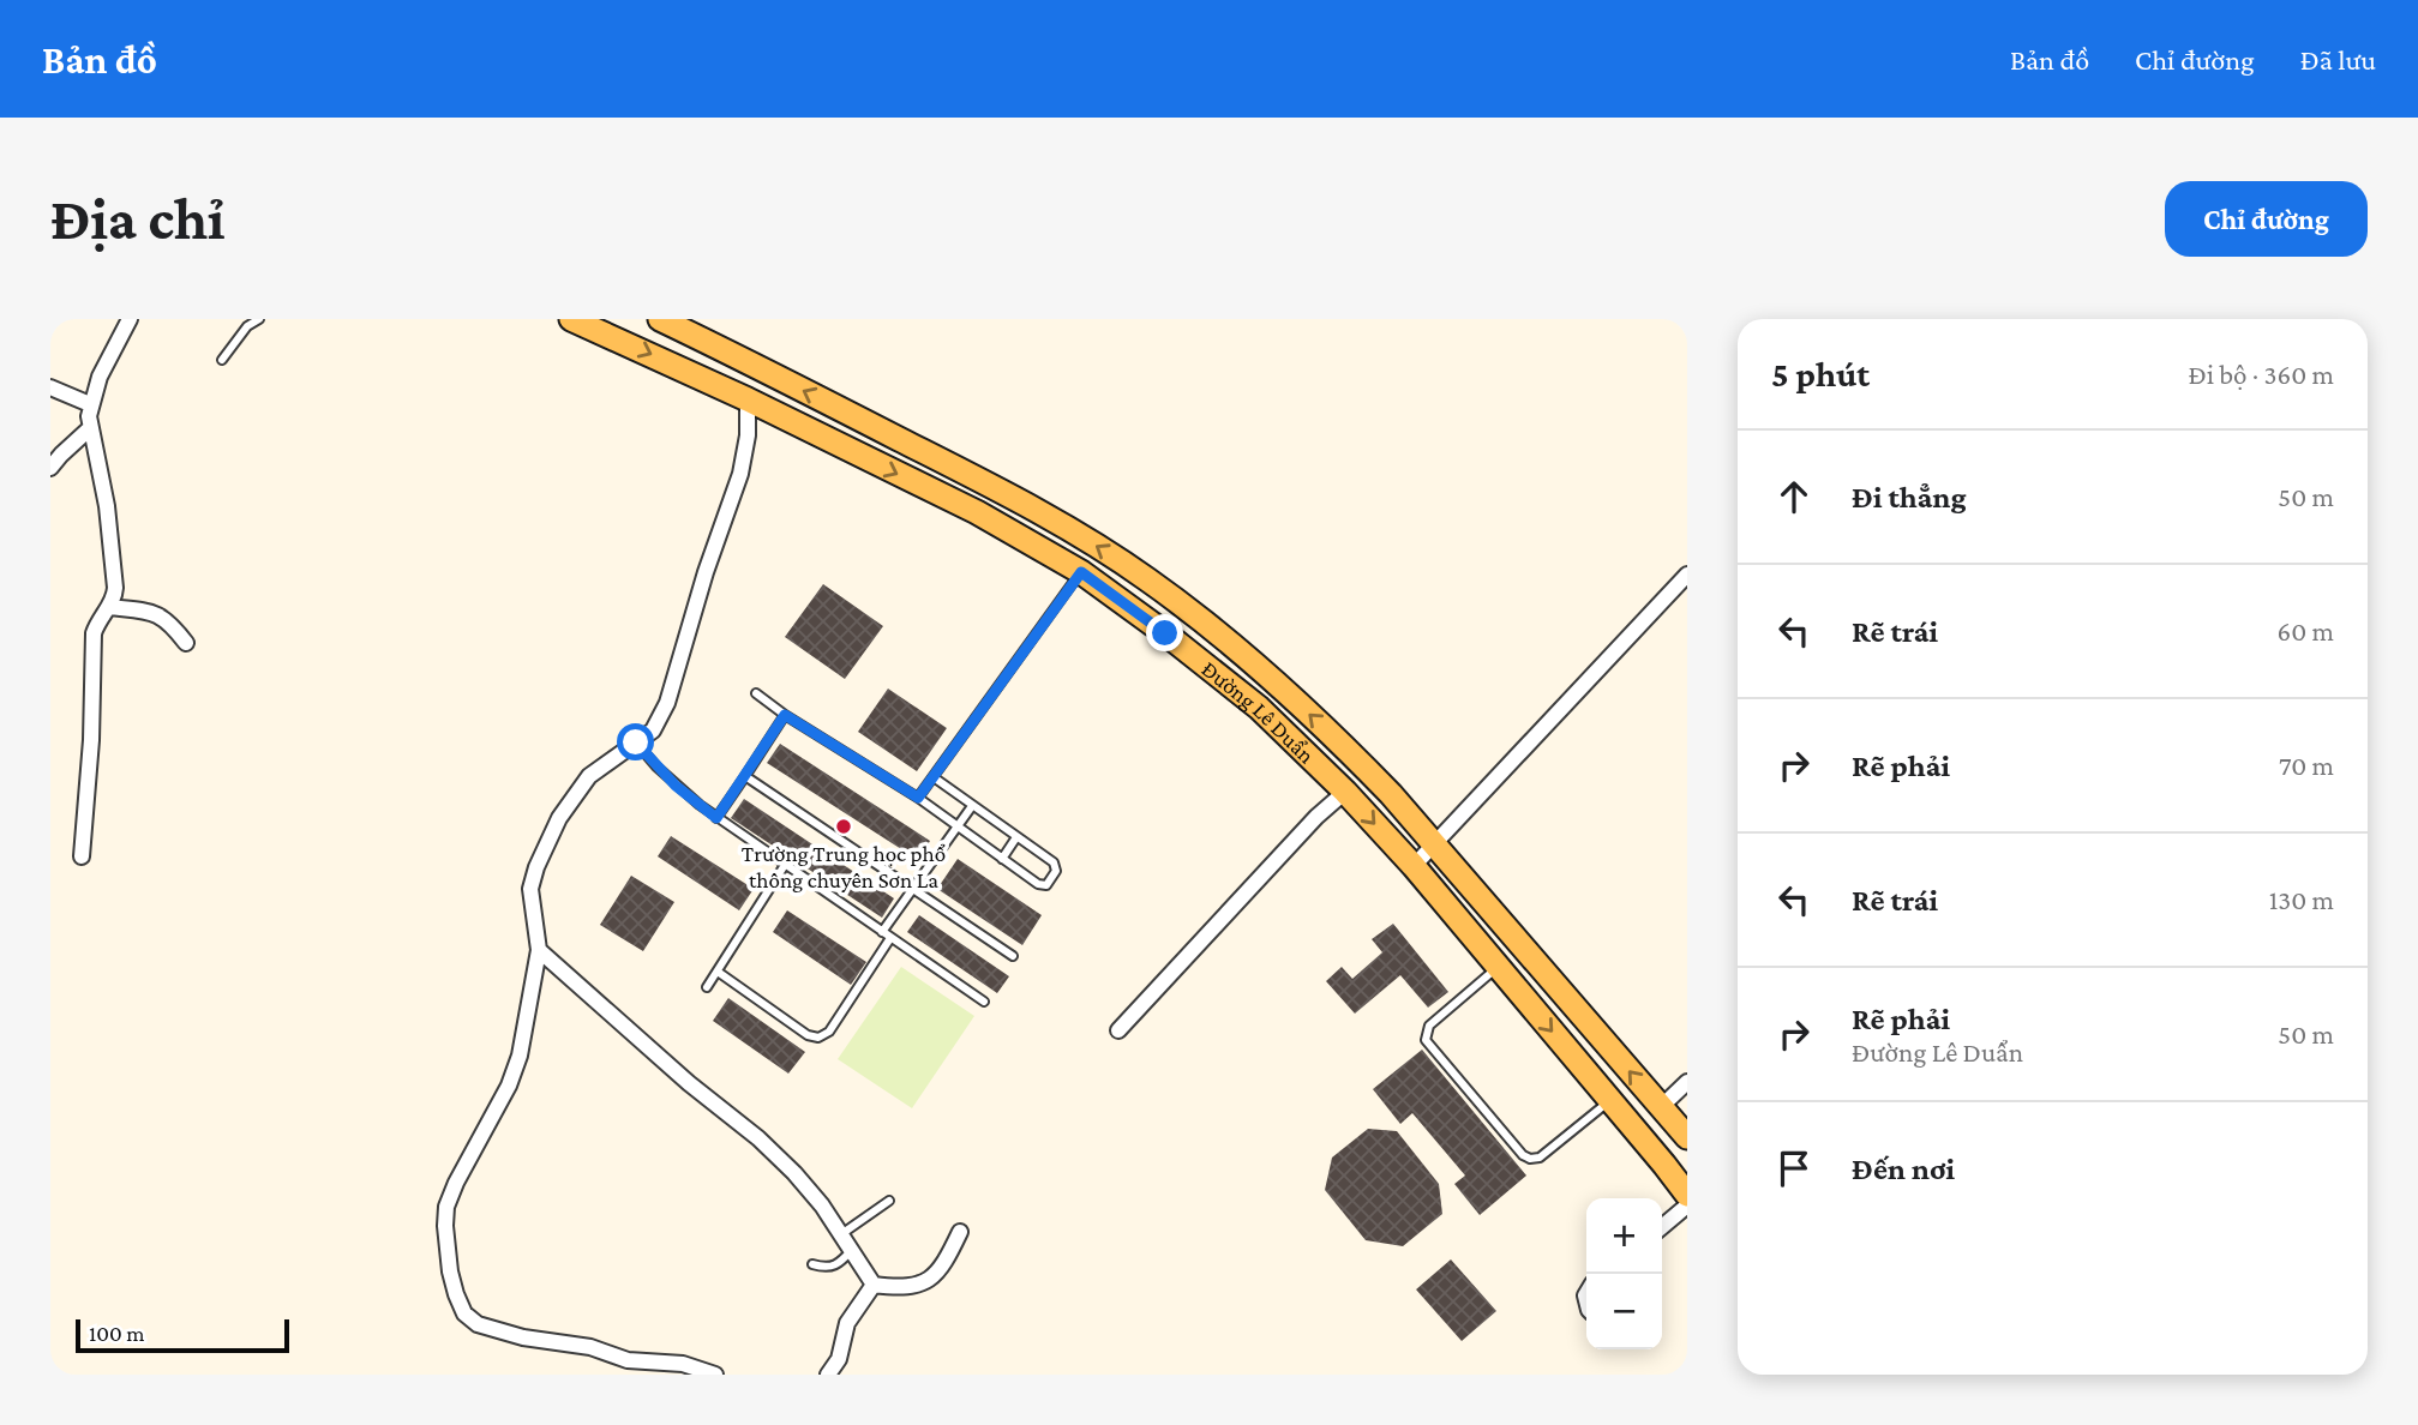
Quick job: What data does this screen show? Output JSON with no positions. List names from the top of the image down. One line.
{"streets":{"main road":["Đường Lê Duẩn"]},"places":["Trường Trung học phổ thông chuyên Sơn La"],"scale_bar":"100 m","page":{"header":"Bản đồ","nav":["Bản đồ","Chỉ đường","Đã lưu"],"buttons":"Chỉ đường","title":"Địa chỉ","heading":["5 phút","Đi bộ · 360 m"],"list":[["Đi thẳng","50 m"],["Rẽ trái","60 m"],["Rẽ phải","70 m"],["Rẽ trái","130 m"],["Rẽ phải","Đường Lê Duẩn","50 m"],"Đến nơi"],"map_buttons":["+","−"],"scale":"100 m"}}
